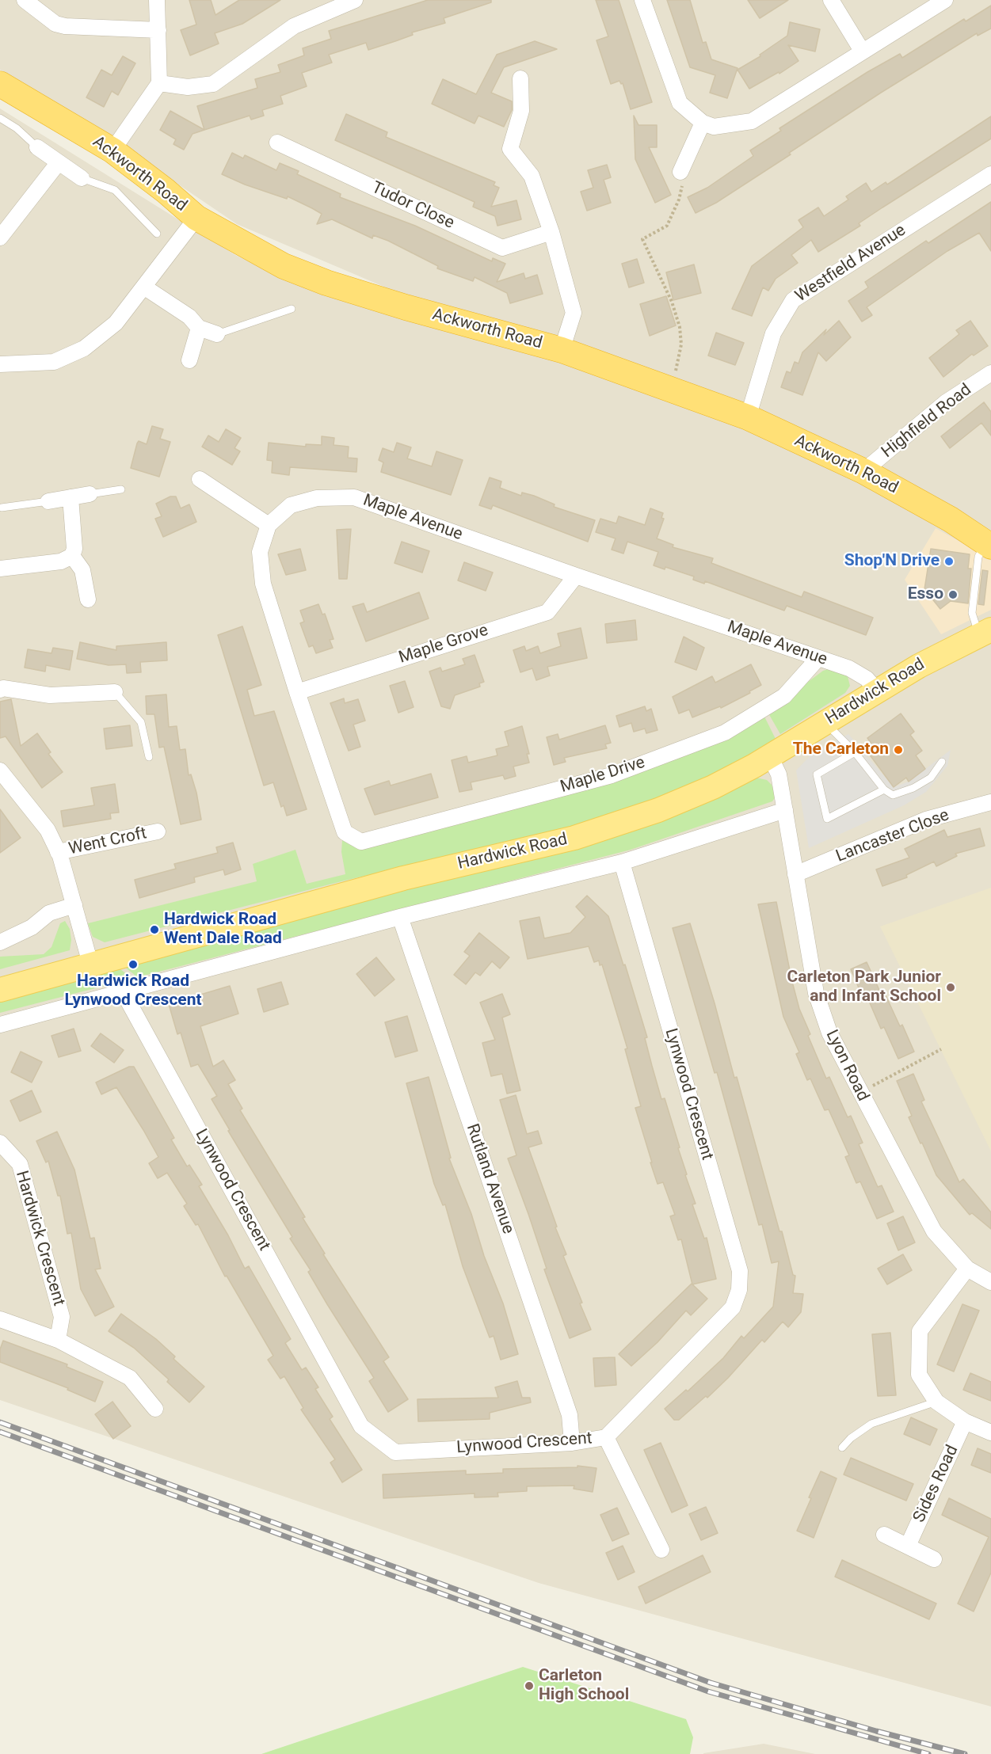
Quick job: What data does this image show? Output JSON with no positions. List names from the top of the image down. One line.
{"streets":{"highway":["Ackworth Road"],"main road":["Hardwick Road"],"street":["Tudor Close","Westfield Avenue","Highfield Road","Maple Avenue","Maple Grove","Maple Drive","Lancaster Close","Went Croft","Lyon Road","Lynwood Crescent","Rutland Avenue","Hardwick Crescent","Sides Road"]},"crossings":[["Ackworth Road","Westfield Avenue"],["Ackworth Road","Highfield Road"],["Maple Avenue","Maple Grove"],["Maple Avenue","Hardwick Road"],["Maple Avenue","Maple Drive"],["Maple Grove","Maple Drive"],["Hardwick Road","Lyon Road"],["Lancaster Close","Lyon Road"],["Lynwood Crescent","Rutland Avenue"]],"places":["Shop'N Drive","Esso","The Carleton","Hardwick Road Went Dale Road","Hardwick Road Lynwood Crescent","Carleton Park Junior and Infant School","Carleton High School"]}
